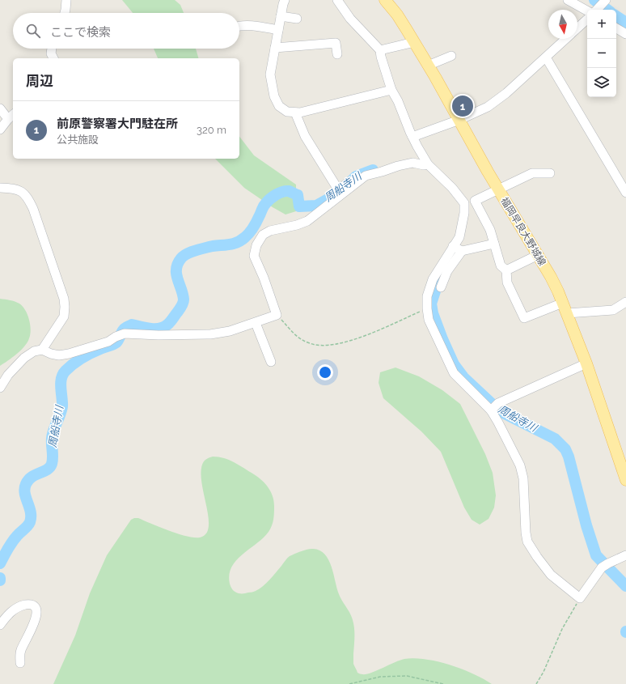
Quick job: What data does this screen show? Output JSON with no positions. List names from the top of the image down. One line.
{"streets":{"main road":["福岡早良大野城線"]},"water":["周船寺川"],"north":"bottom","page":{"map_buttons":["+","−"],"search":"ここで検索","heading":"周辺","pins":"1","list":[{"mark":"1","name":"前原警察署大門駐在所","note":"公共施設","value":"320 m"}]}}
